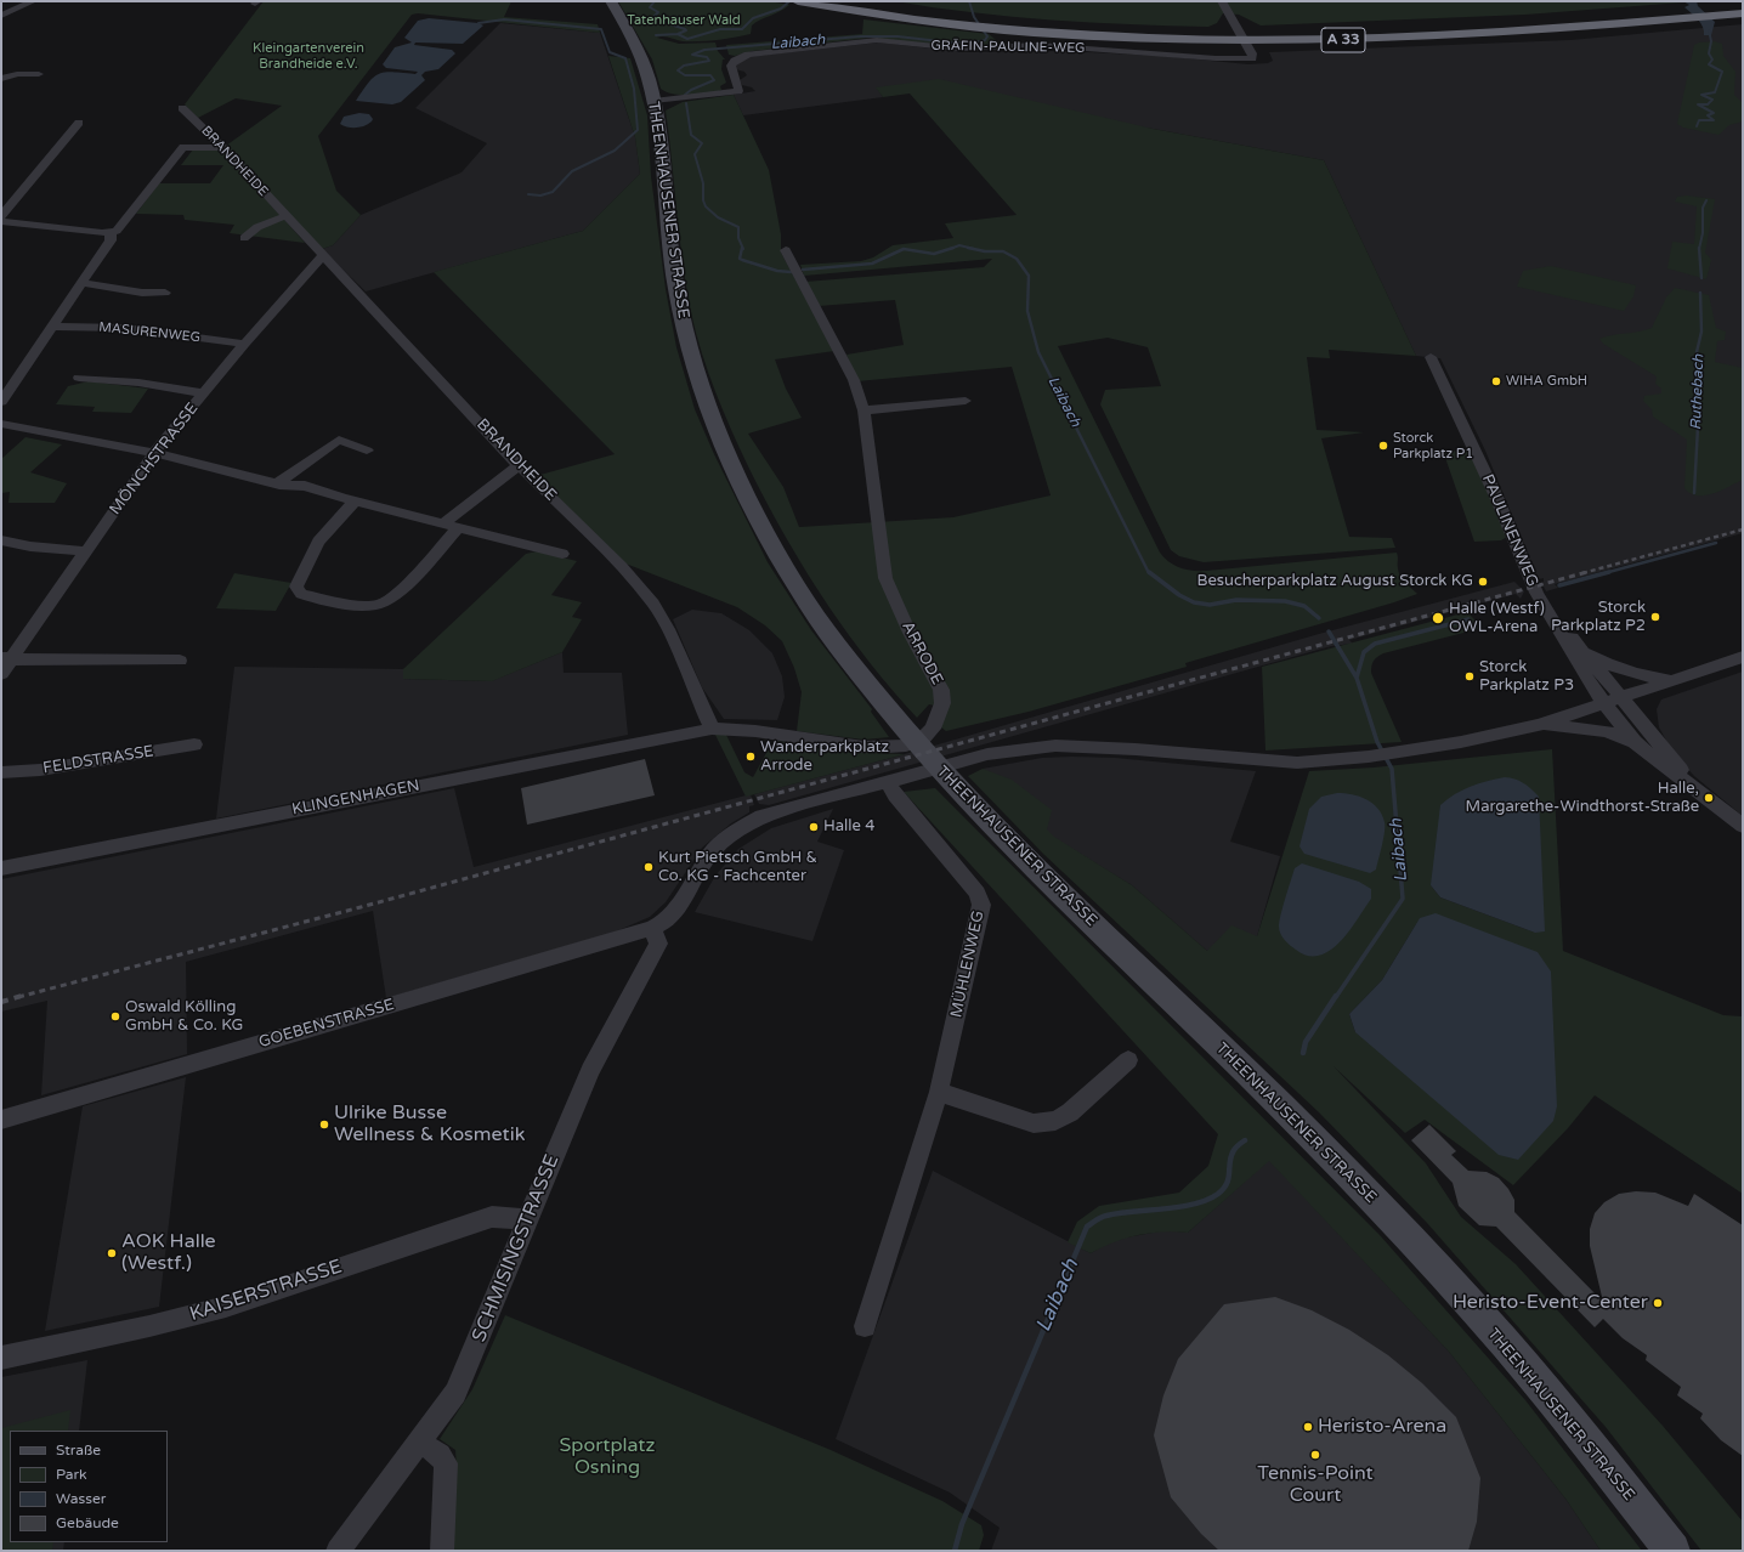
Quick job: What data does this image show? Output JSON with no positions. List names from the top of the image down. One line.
{"streets":{"highway":["A 33"],"main road":["THEENHAUSENER STRASSE"],"street":["GRÄFIN-PAULINE-WEG","BRANDHEIDE","MASURENWEG","MÖNCHSTRASSE","PAULINENWEG","ARRODE","FELDSTRASSE","KLINGENHAGEN","MÜHLENWEG","GOEBENSTRASSE","SCHMISINGSTRASSE","KAISERSTRASSE"]},"crossings":[["GRÄFIN-PAULINE-WEG","THEENHAUSENER STRASSE"],["BRANDHEIDE","MÖNCHSTRASSE"],["BRANDHEIDE","ARRODE"],["BRANDHEIDE","KLINGENHAGEN"],["MASURENWEG","MÖNCHSTRASSE"],["ARRODE","KLINGENHAGEN"],["MÜHLENWEG","GOEBENSTRASSE"],["GOEBENSTRASSE","SCHMISINGSTRASSE"],["SCHMISINGSTRASSE","KAISERSTRASSE"]],"water":["Laibach","Ruthebach"],"parks":["Tatenhauser Wald","Kleingartenverein Brandheide e.V.","Sportplatz Osning"],"places":["WIHA GmbH","Storck Parkplatz P1","Besucherparkplatz August Storck KG","Storck Parkplatz P2","Halle (Westf) OWL-Arena","Storck Parkplatz P3","Wanderparkplatz Arrode","Halle, Margarethe-Windthorst-Straße","Halle 4","Kurt Pietsch GmbH & Co. KG - Fachcenter","Oswald Kölling GmbH & Co. KG","Ulrike Busse Wellness & Kosmetik","AOK Halle (Westf.)","Heristo-Event-Center","Heristo-Arena","Tennis-Point Court"],"legend":["Straße","Park","Wasser","Gebäude"]}
